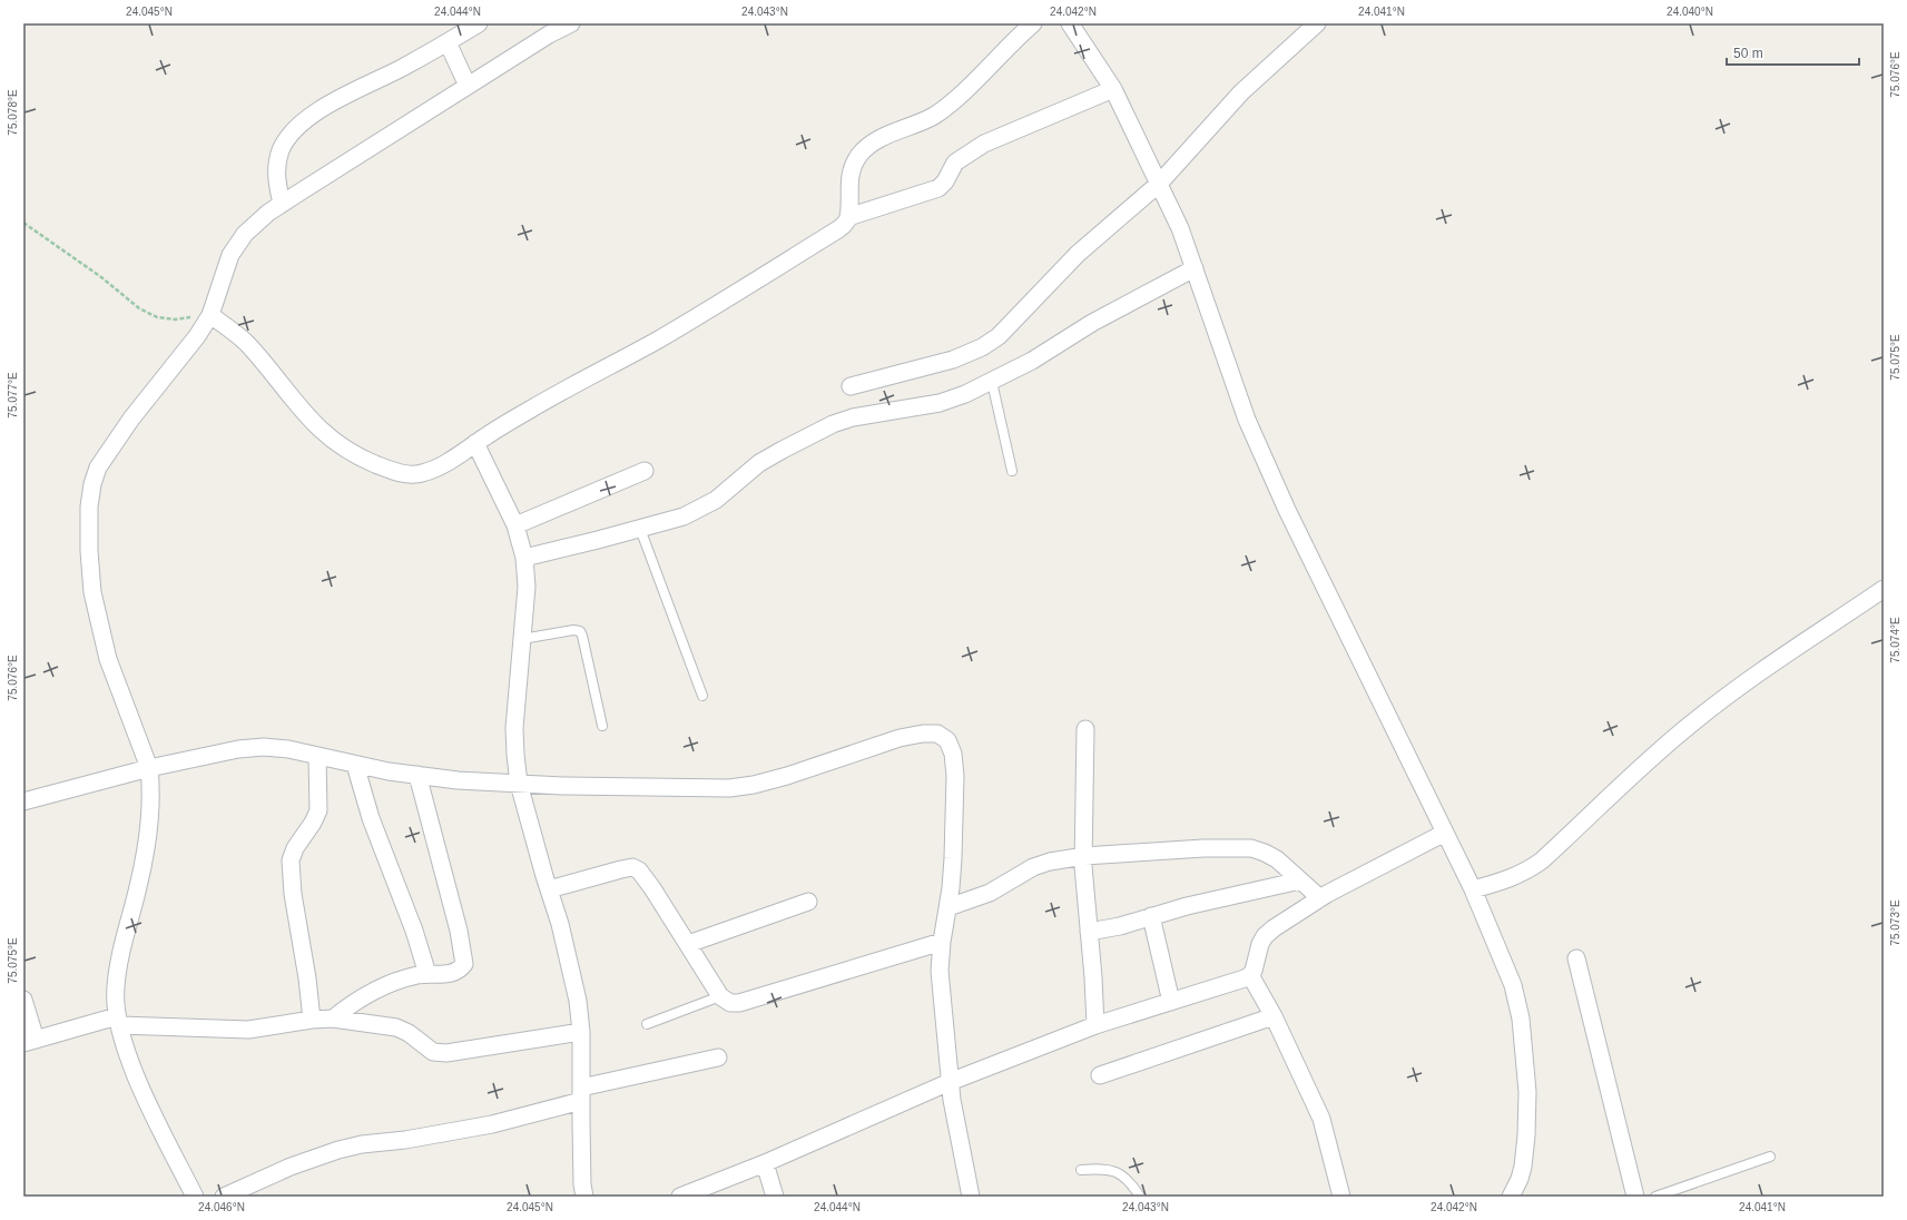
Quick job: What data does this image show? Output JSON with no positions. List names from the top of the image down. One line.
{"scale_bar":"50 m","coordinates":["24.045°N","24.044°N","24.043°N","24.042°N","24.041°N","24.040°N","75.076°E","75.078°E","75.075°E","75.077°E","75.074°E","75.073°E","24.046°N"]}
